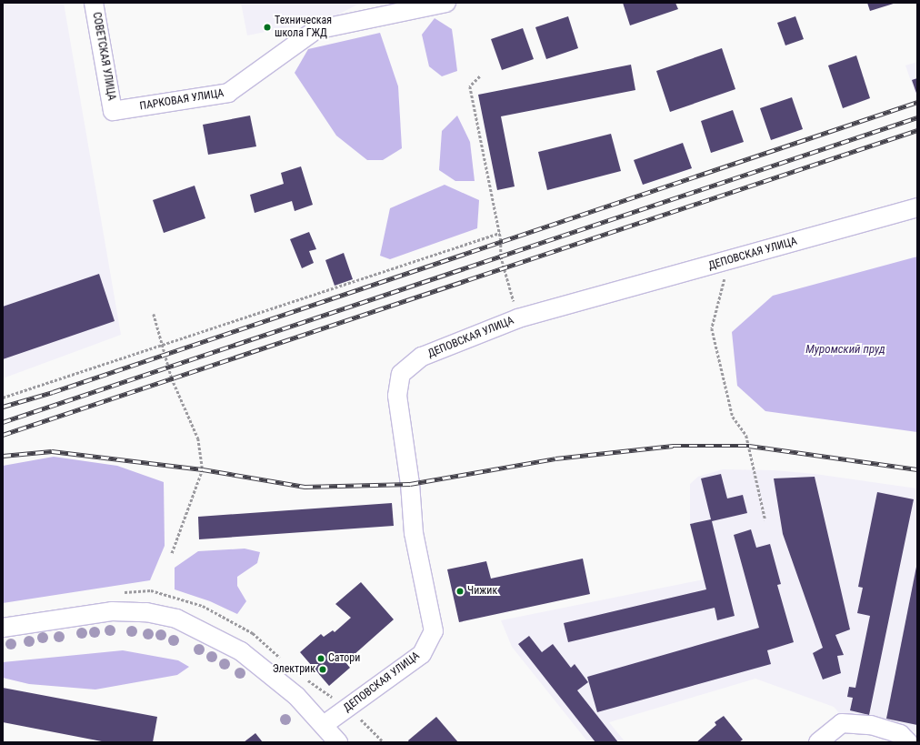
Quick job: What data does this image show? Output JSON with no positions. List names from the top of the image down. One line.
{"streets":{"street":["СОВЕТСКАЯ УЛИЦА","ПАРКОВАЯ УЛИЦА","ДЕПОВСКАЯ УЛИЦА"]},"crossings":[["СОВЕТСКАЯ УЛИЦА","ПАРКОВАЯ УЛИЦА"]],"water":["Муромский пруд"],"places":["Техническая школа ГЖД","Чижик","Сатори","Электрик"]}
